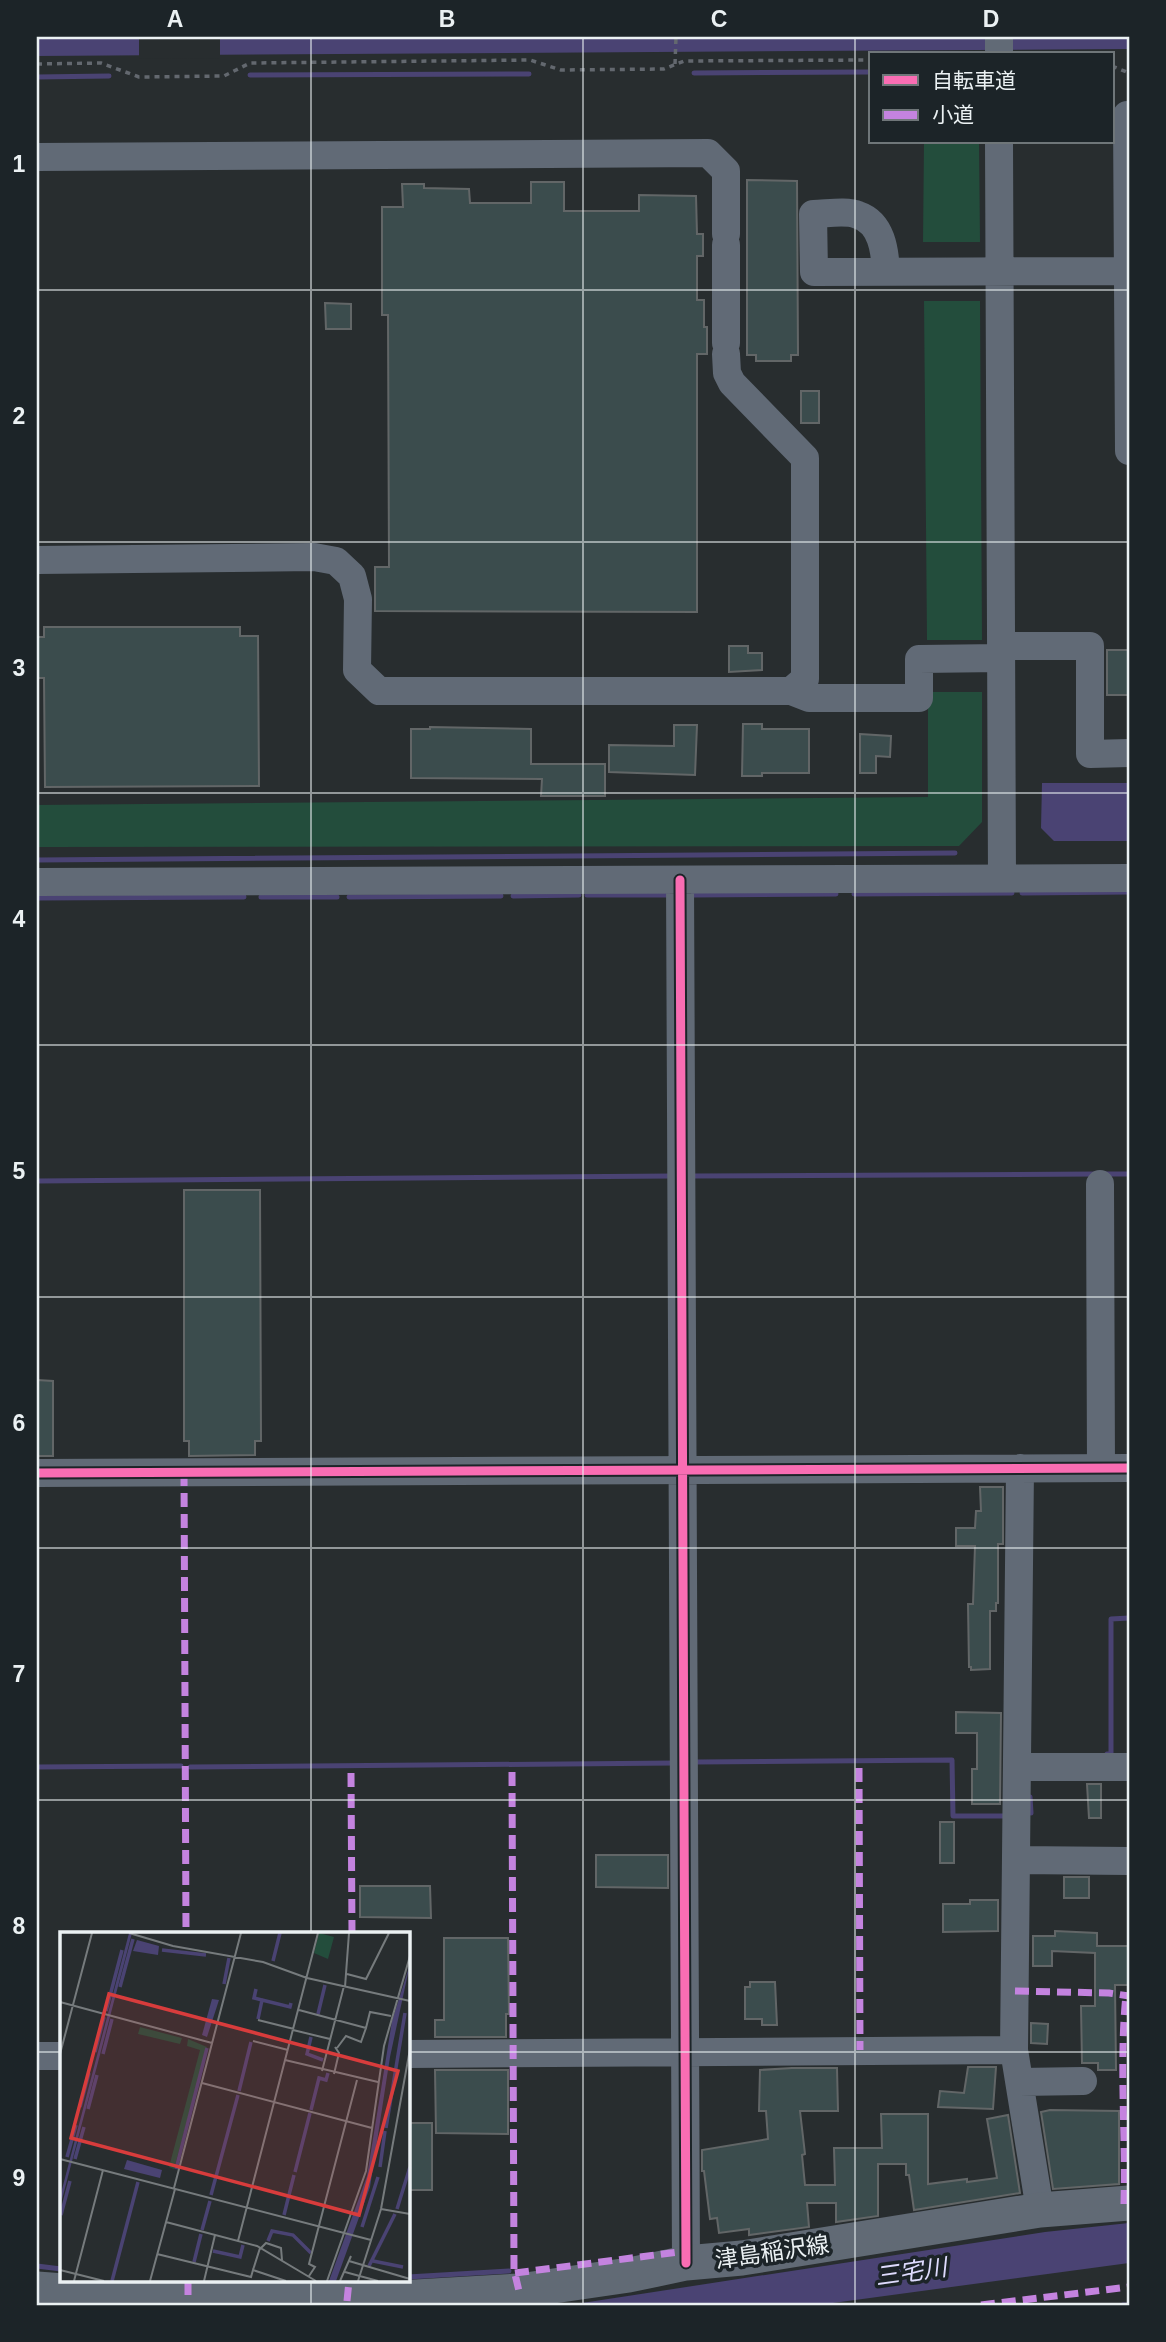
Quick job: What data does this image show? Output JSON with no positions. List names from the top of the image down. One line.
{"streets":{"main road":["津島稲沢線"]},"water":["三宅川"],"legend":["自転車道","小道"],"grid":{"columns":["A","B","C","D"],"rows":["1","2","3","4","5","6","7","8","9"]}}
